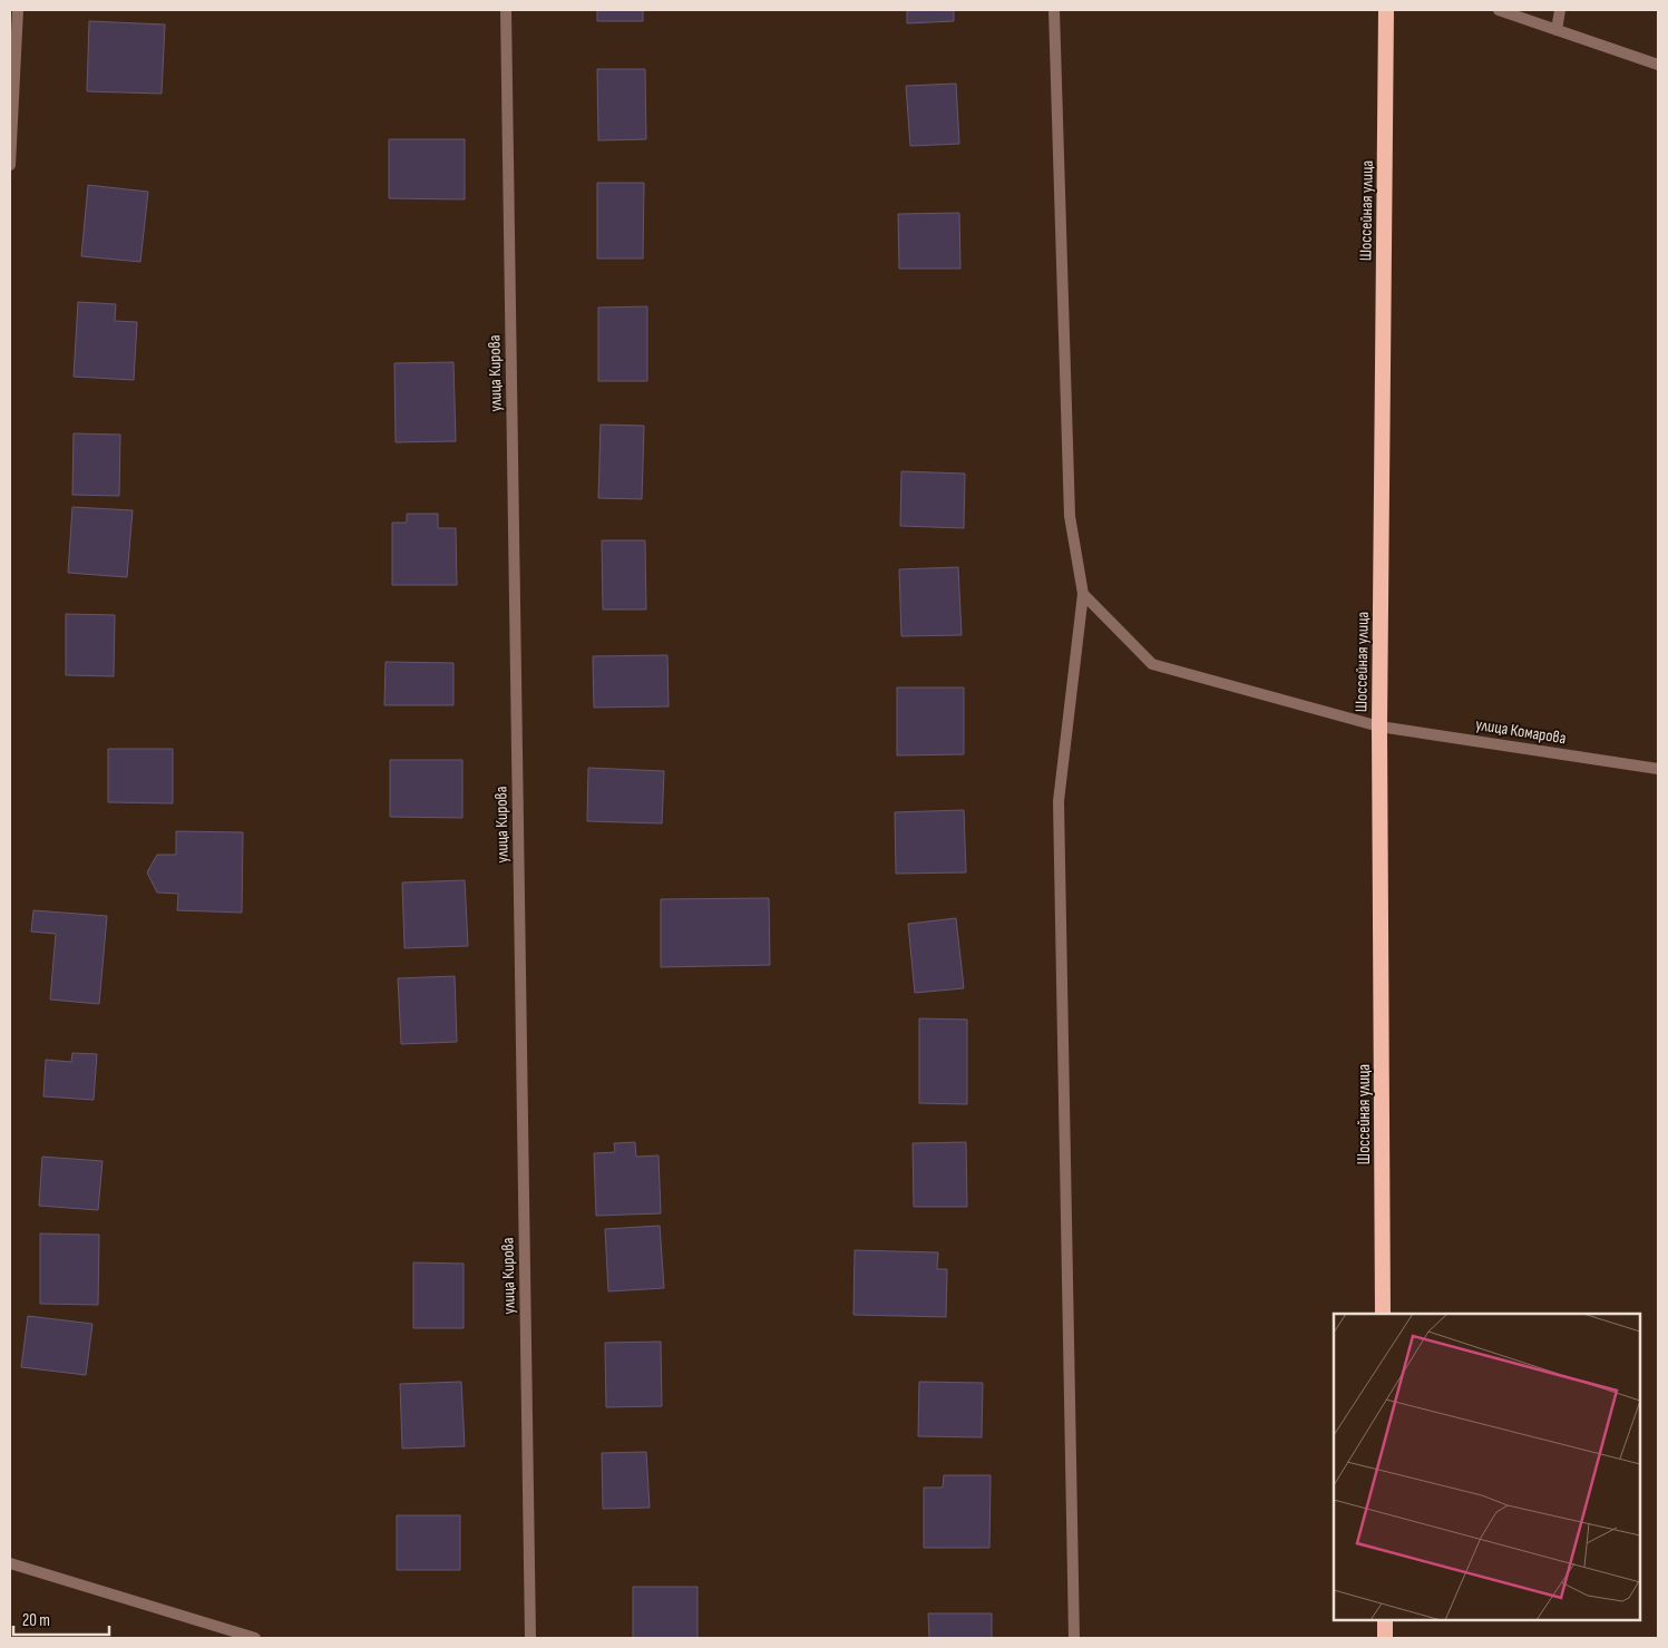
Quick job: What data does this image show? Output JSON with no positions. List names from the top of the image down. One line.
{"streets":{"highway":["Шоссейная улица"],"street":["улица Кирова","улица Комарова"]},"crossings":[["Шоссейная улица","улица Комарова"]],"scale_bar":"20 m"}
